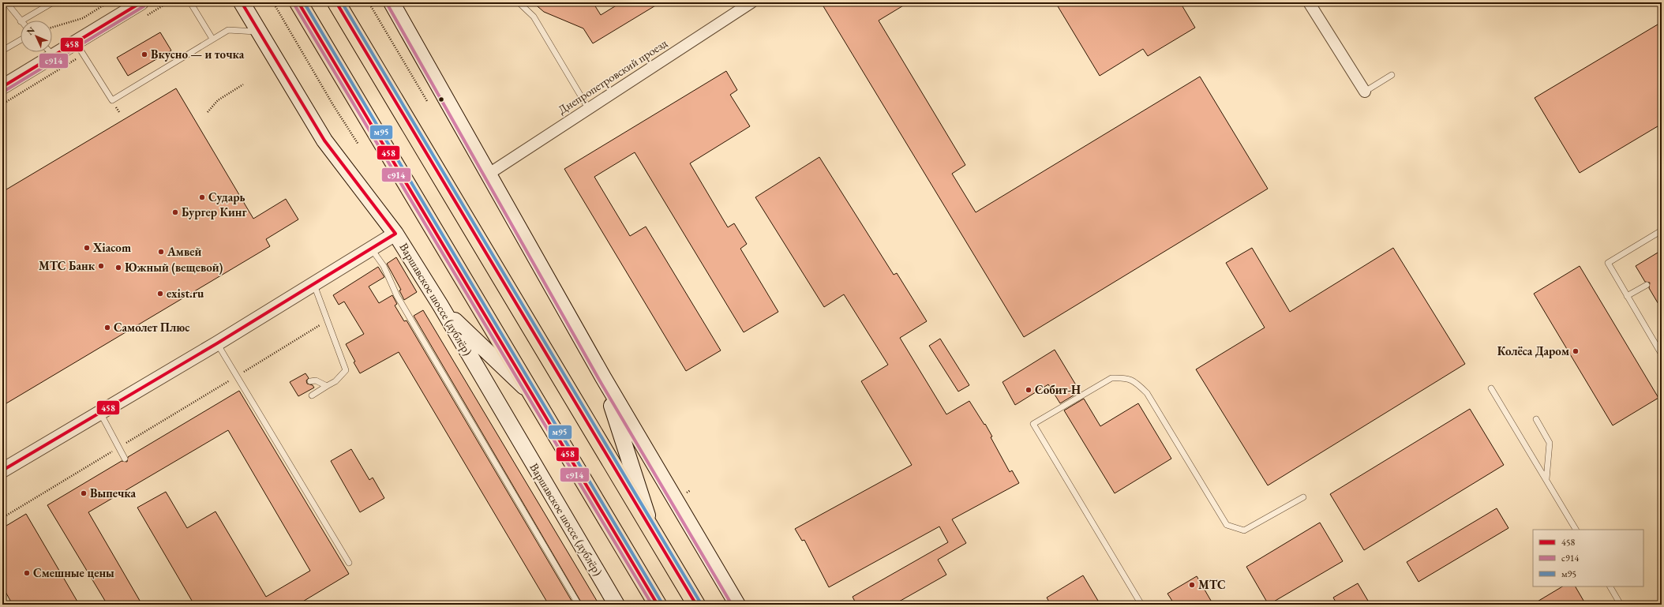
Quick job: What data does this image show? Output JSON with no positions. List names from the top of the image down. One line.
{"streets":{"main road":["Варшавское шоссе (дублёр)"],"street":["Днепропетровский проезд"]},"places":["Вкусно — и точка","Сударь","Бургер Кинг","Xiacom","Амвей","МТС Банк","Южный (вещевой)","exist.ru","Самолет Плюс","Колёса Даром","Собит-Н","Выпечка","Смешные цены","МТС"],"lines":["transit line 458","transit line м95","transit line с914"],"legend":["458","с914","м95"],"north":"top left"}
